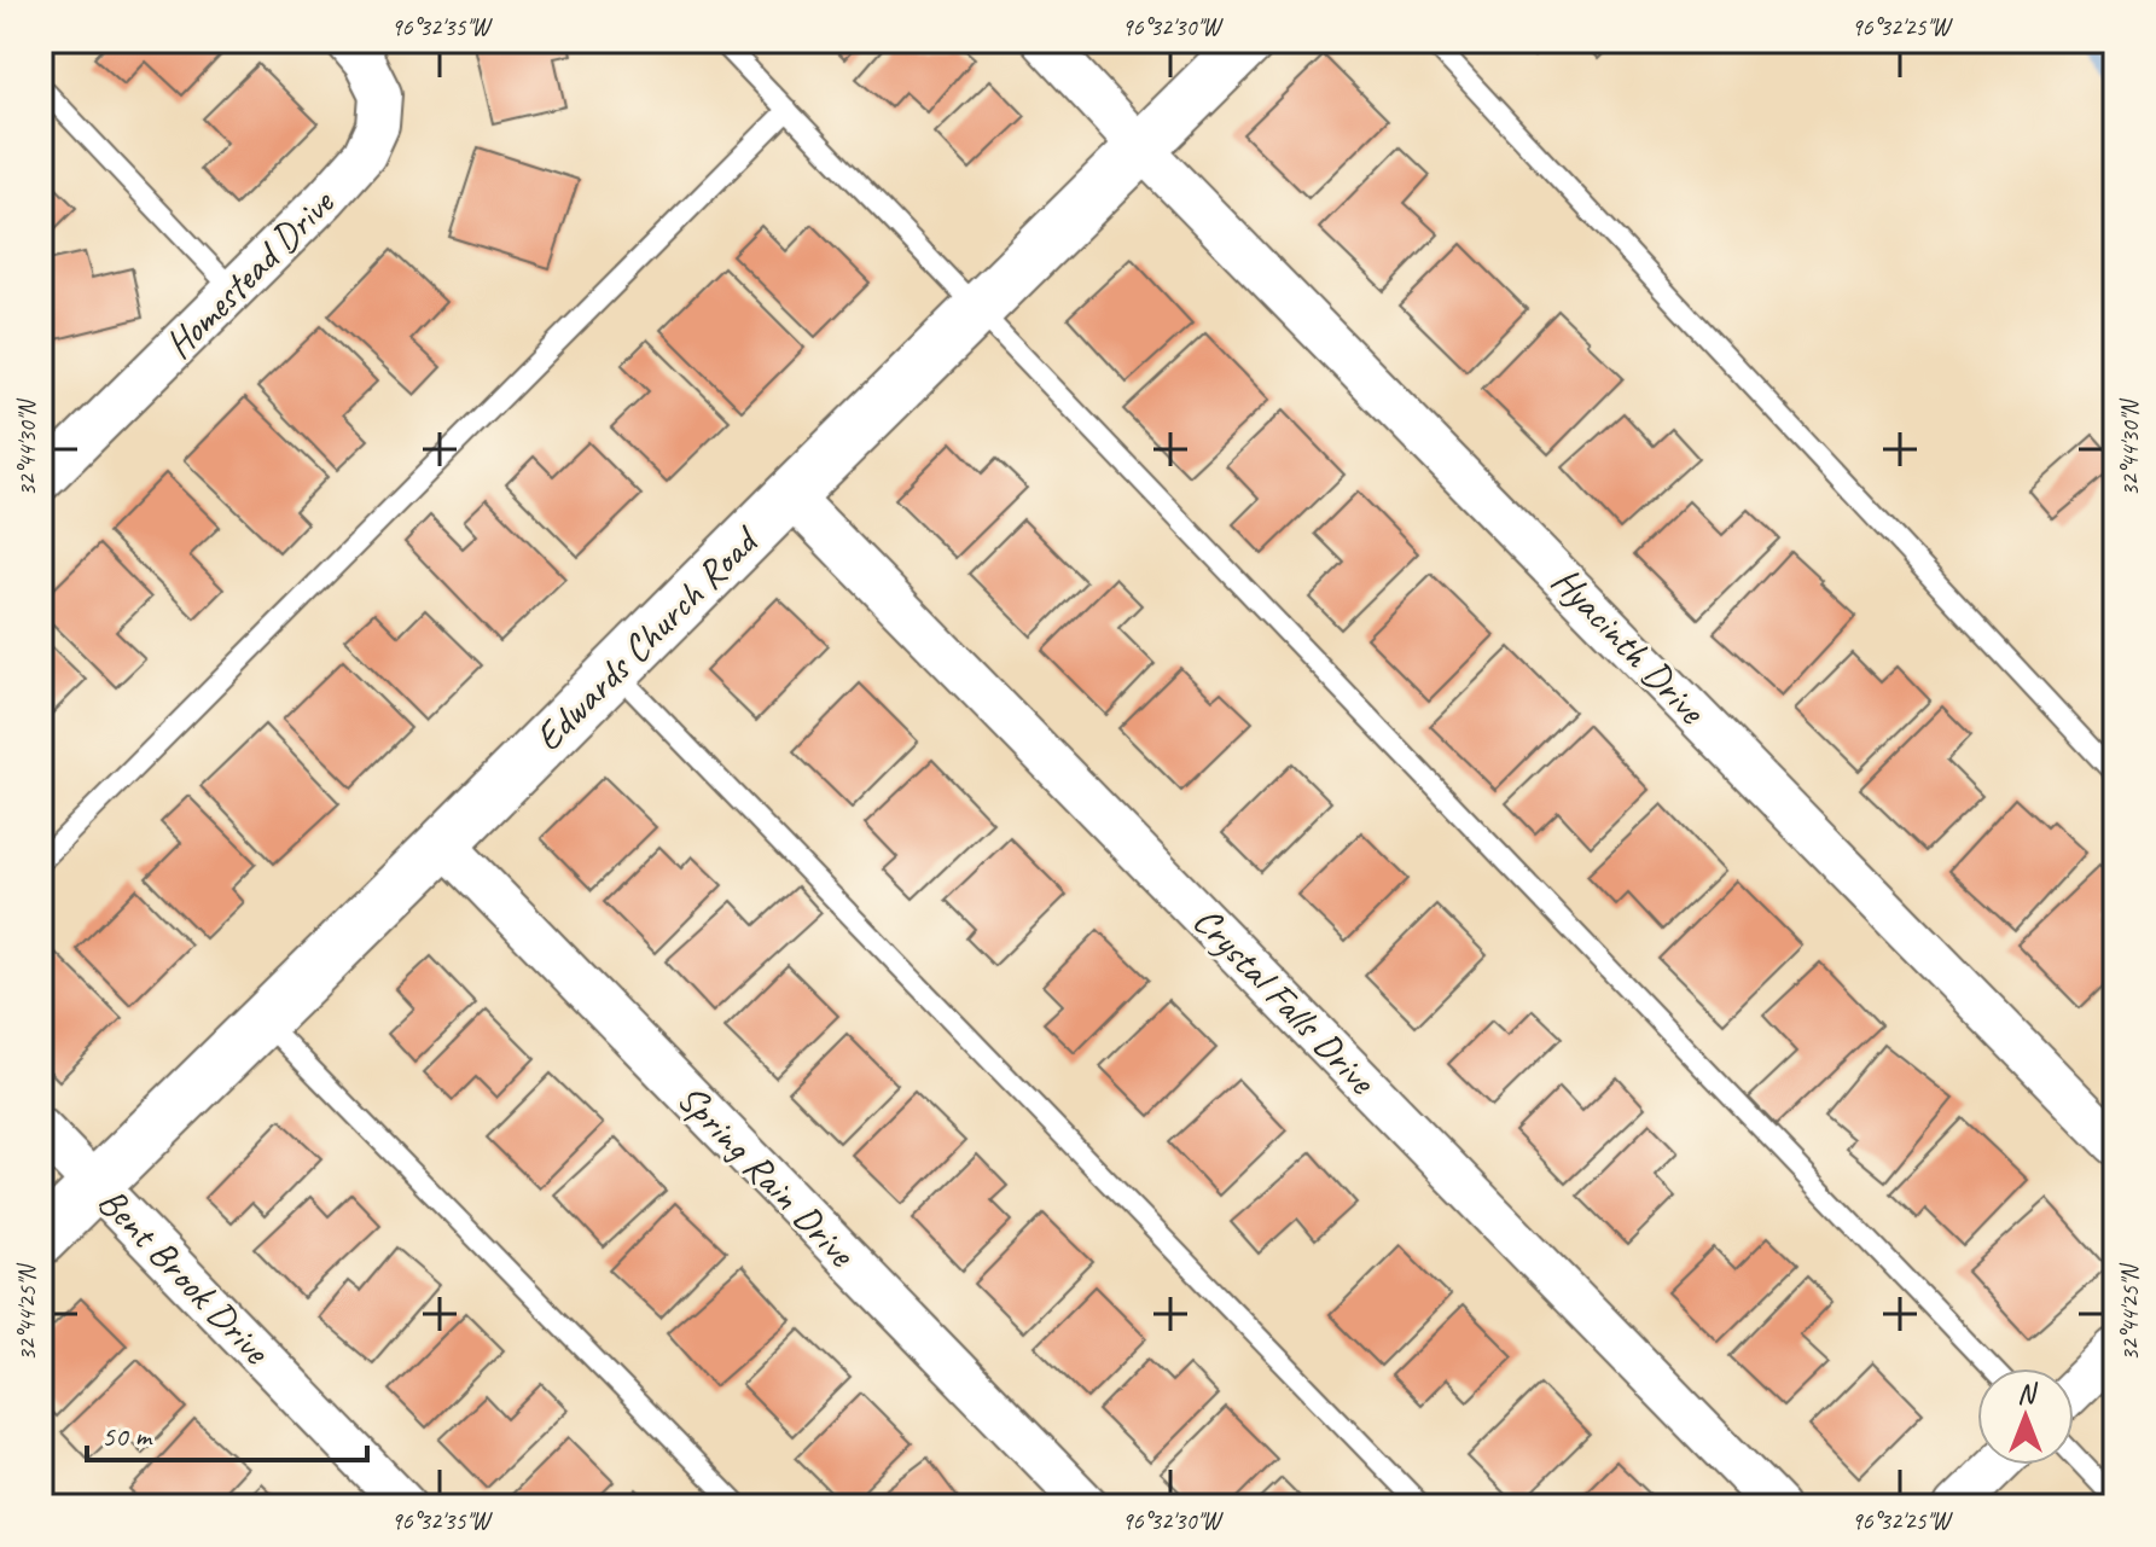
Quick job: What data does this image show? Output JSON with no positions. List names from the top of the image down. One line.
{"streets":{"street":["Homestead Drive","Edwards Church Road","Hyacinth Drive","Crystal Falls Drive","Spring Rain Drive","Bent Brook Drive"]},"crossings":[["Edwards Church Road","Hyacinth Drive"],["Edwards Church Road","Crystal Falls Drive"],["Edwards Church Road","Spring Rain Drive"],["Edwards Church Road","Bent Brook Drive"]],"scale_bar":"50 m","north":"top","coordinates":["96°32'35\"W","96°32'30\"W","96°32'25\"W","32°44'30\"N","32°44'25\"N"]}
